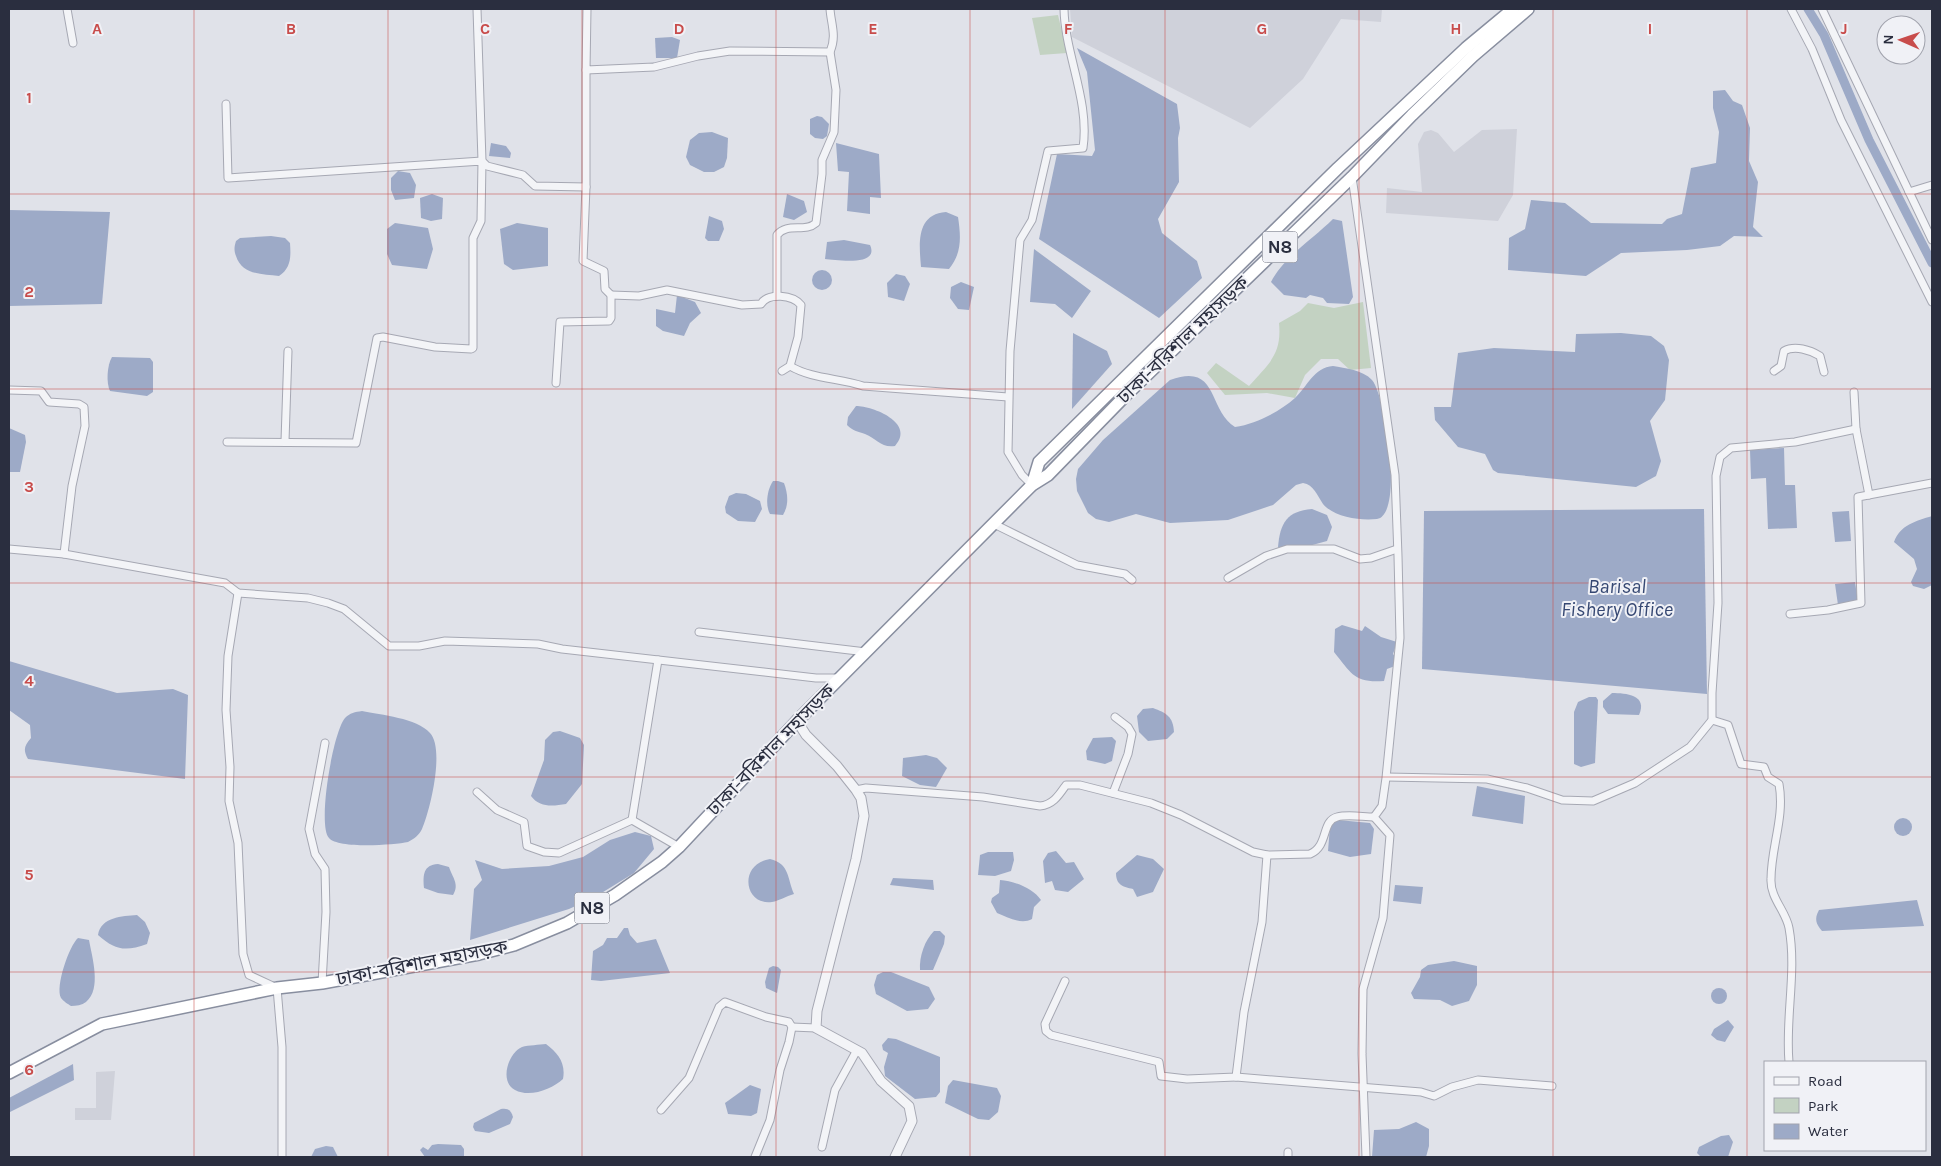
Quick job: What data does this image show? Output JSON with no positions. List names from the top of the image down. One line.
{"streets":{"highway":["N8","ঢাকা-বরিশাল মহাসড়ক"]},"water":["Barisal Fishery Office"],"legend":["Road","Park","Water"],"north":"left","grid":{"columns":["A","B","C","D","E","F","G","H","I","J"],"rows":["1","2","3","4","5","6"]}}
